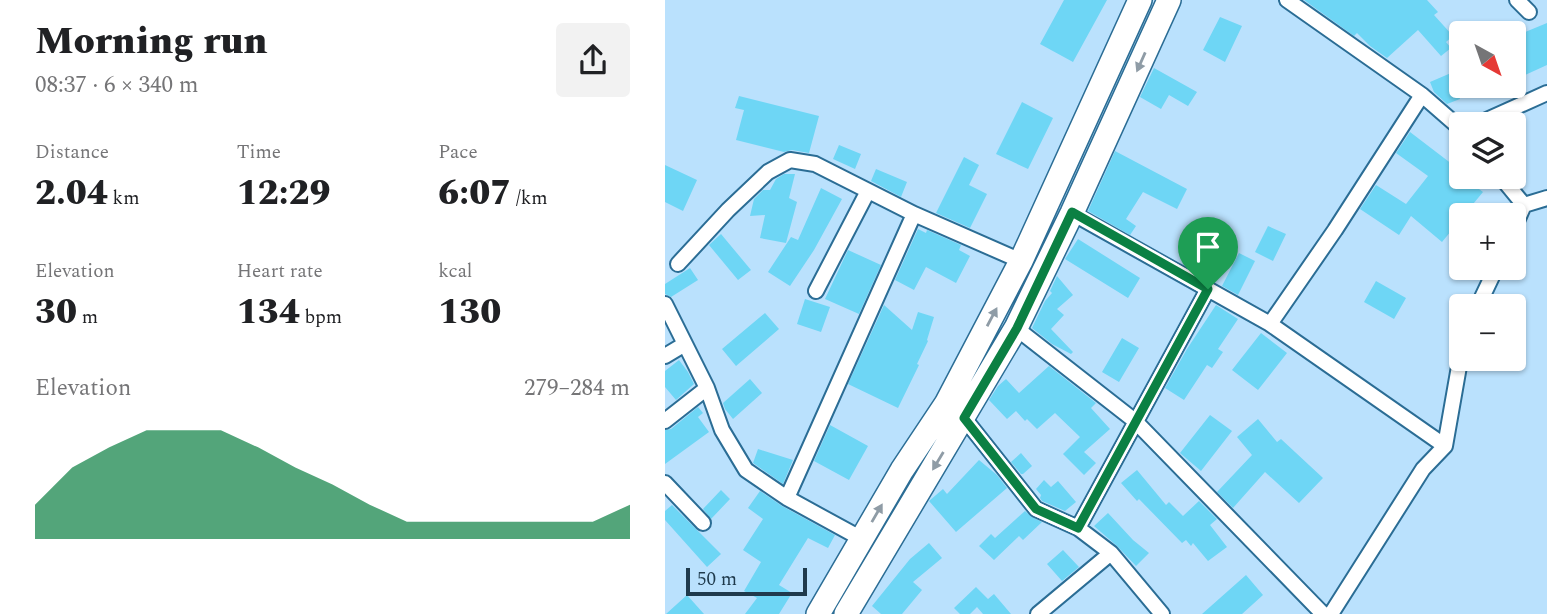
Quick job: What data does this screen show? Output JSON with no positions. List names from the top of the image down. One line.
{"scale_bar":"50 m","north":"bottom right","page":{"heading":["Morning run","08:37 · 6 × 340 m"],"map_buttons":["+","−"],"stats":[["Distance","2.04 km"],["Time","12:29"],["Pace","6:07 /km"],["Elevation","30 m"],["Heart rate","134 bpm"],["kcal","130"]],"chart":["Elevation","279–284 m"],"scale":"50 m"}}
